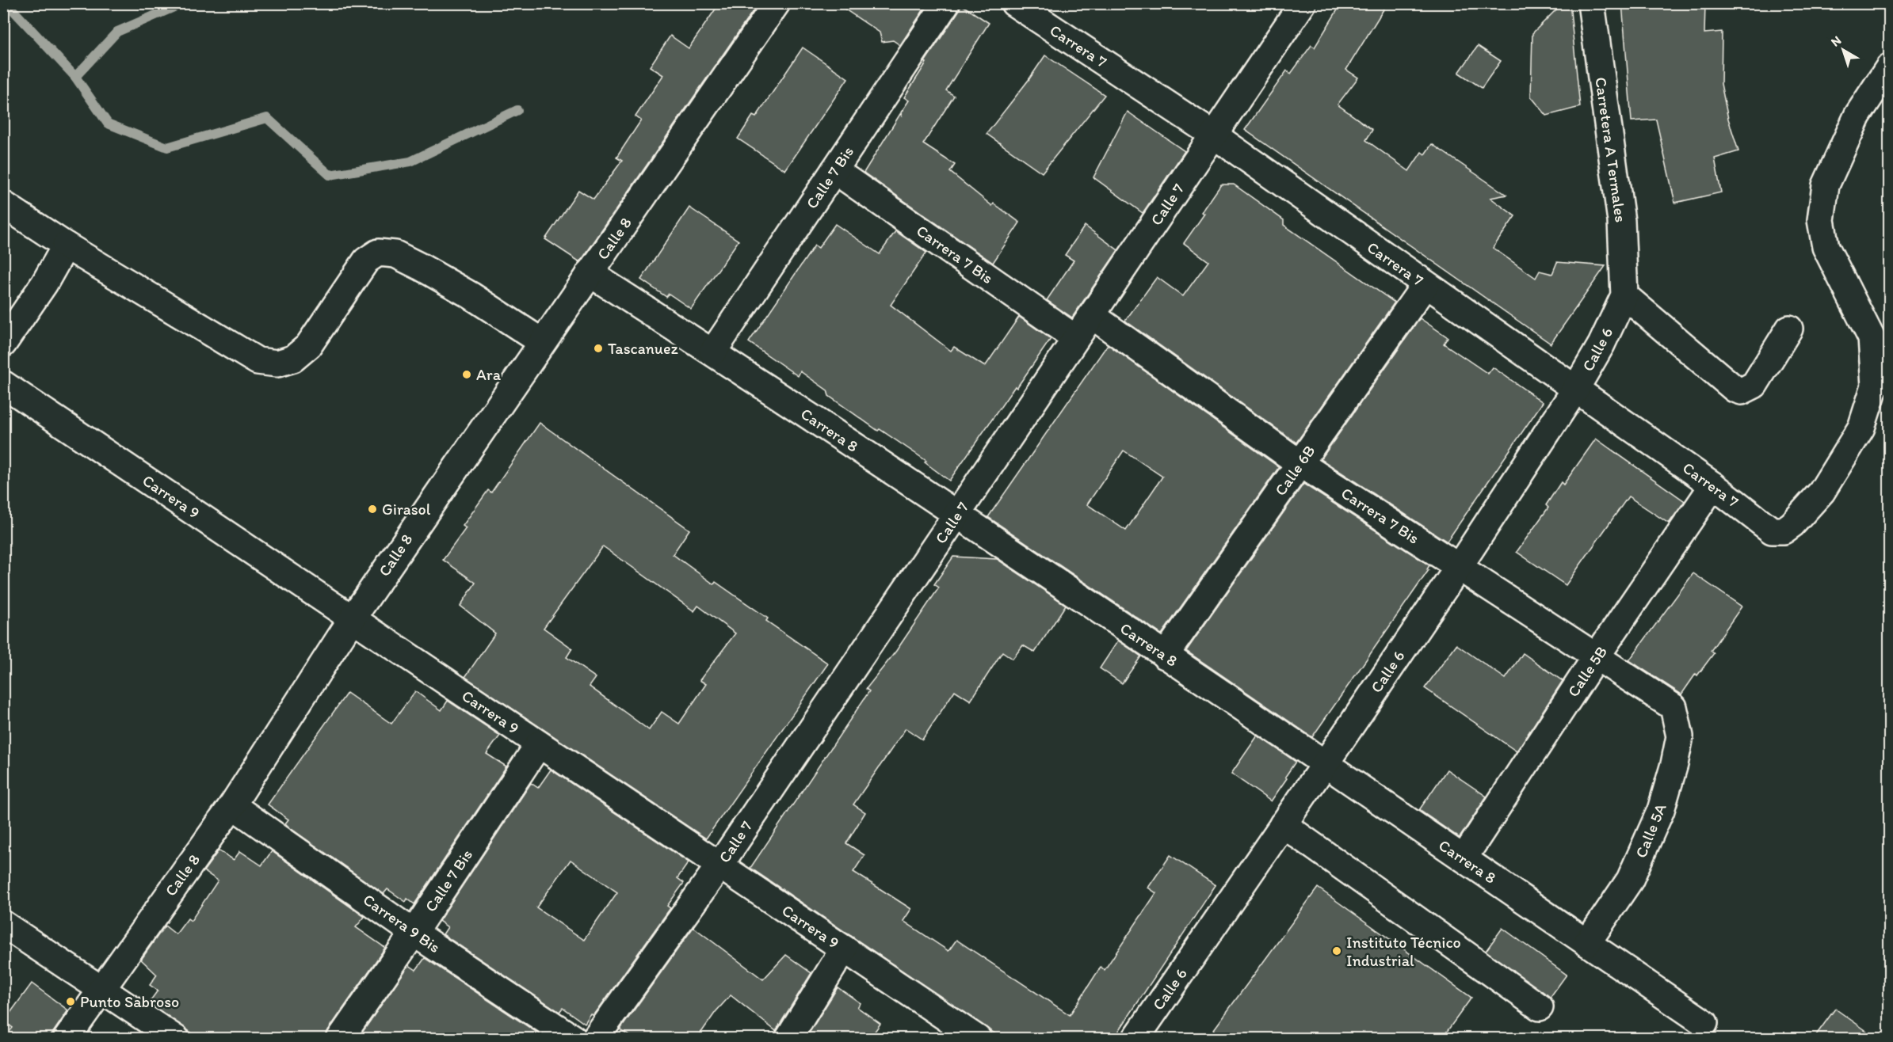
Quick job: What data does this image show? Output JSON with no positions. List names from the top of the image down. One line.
{"streets":{"street":["Carrera 7","Carretera A Termales","Calle 7 Bis","Calle 7","Calle 8","Carrera 7 Bis","Calle 6","Carrera 8","Calle 6B","Carrera 9","Calle 5B","Calle 5A","Carrera 9 Bis"]},"crossings":[["Carrera 7","Calle 7"],["Carrera 7","Calle 6"],["Carrera 7","Calle 6B"],["Carrera 7","Calle 5B"],["Carretera A Termales","Calle 6"],["Calle 7 Bis","Carrera 7 Bis"],["Calle 7 Bis","Carrera 8"],["Calle 7 Bis","Carrera 9"],["Calle 7 Bis","Carrera 9 Bis"],["Calle 7","Carrera 7 Bis"],["Calle 7","Carrera 8"],["Calle 7","Carrera 9"],["Calle 8","Carrera 8"],["Calle 8","Carrera 9"],["Calle 8","Carrera 9 Bis"],["Carrera 7 Bis","Calle 6"],["Carrera 7 Bis","Calle 6B"],["Carrera 7 Bis","Calle 5B"],["Carrera 7 Bis","Calle 5A"],["Calle 6","Carrera 8"],["Carrera 8","Calle 6B"],["Carrera 8","Calle 5B"],["Carrera 8","Calle 5A"]],"places":["Tascanuez","Ara","Girasol","Instituto Técnico Industrial","Punto Sabroso"],"north":"top left"}
